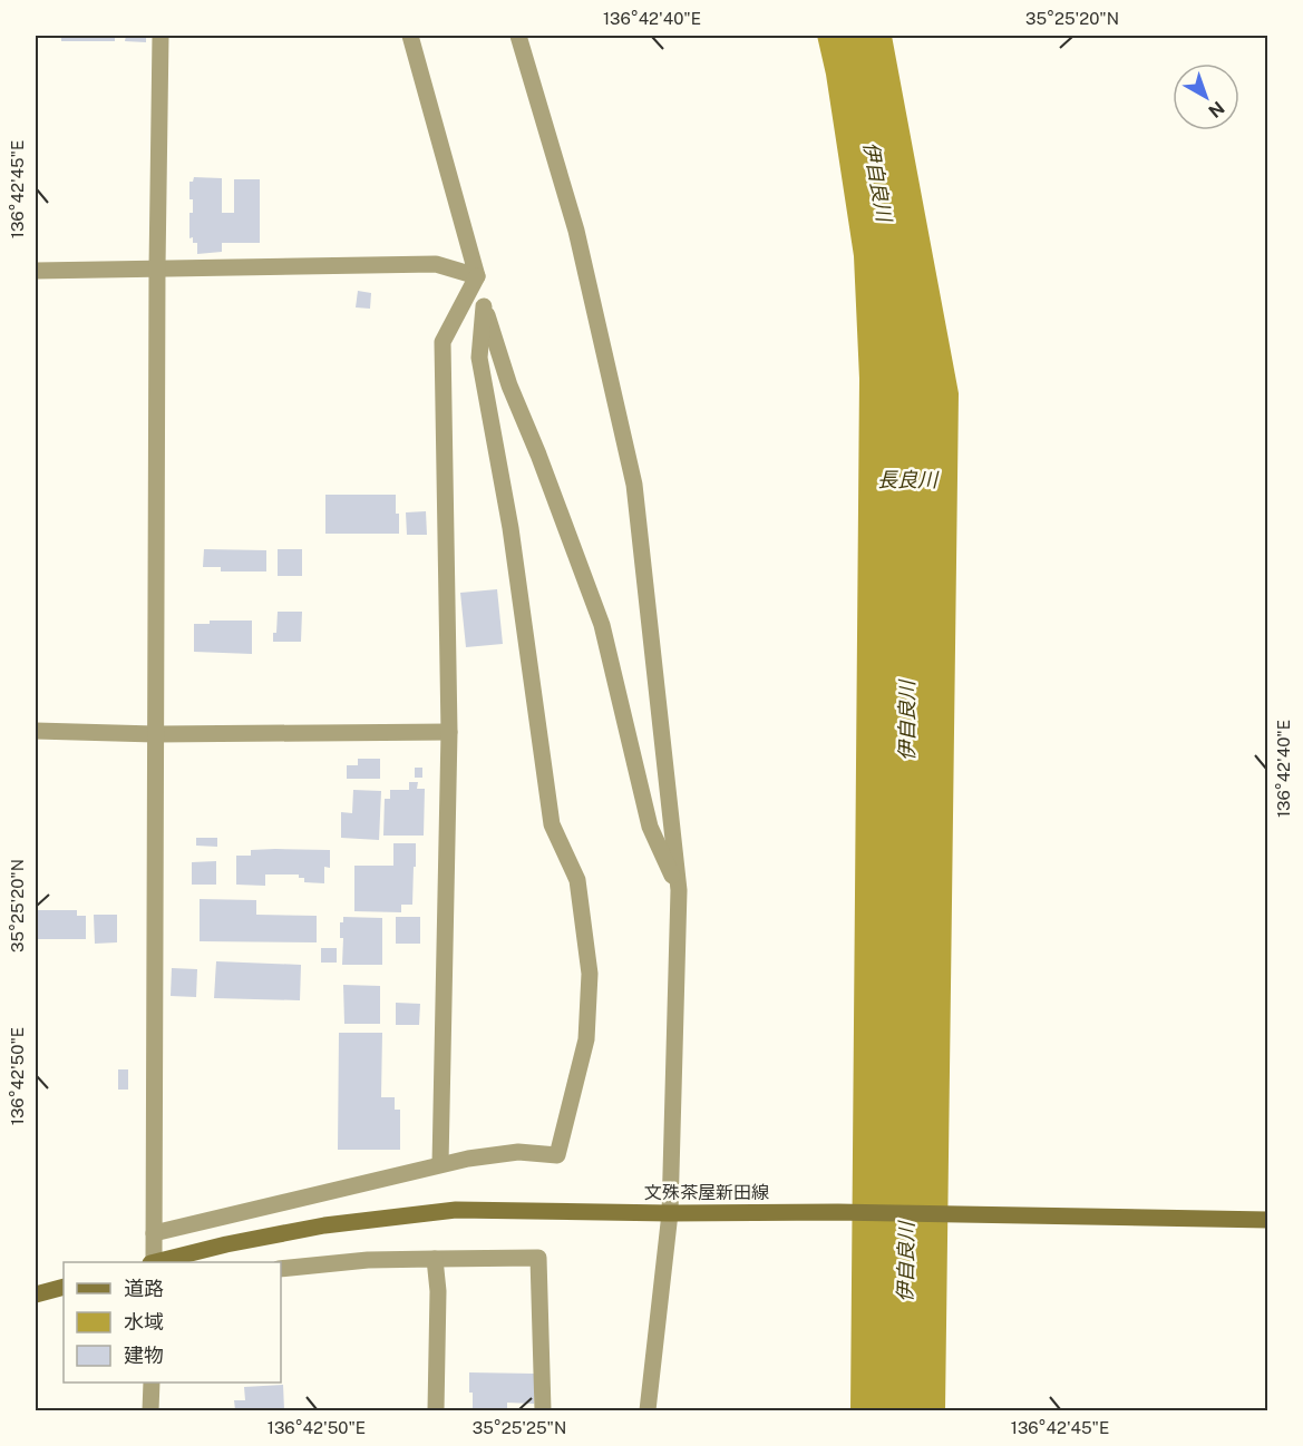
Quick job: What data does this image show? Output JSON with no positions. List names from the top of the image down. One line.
{"streets":{"main road":["文殊茶屋新田線"]},"water":["伊自良川","長良川"],"legend":["道路","水域","建物"],"north":"bottom right","coordinates":["136°42'40\"E","35°25'20\"N","136°42'45\"E","136°42'50\"E","35°25'25\"N"]}
